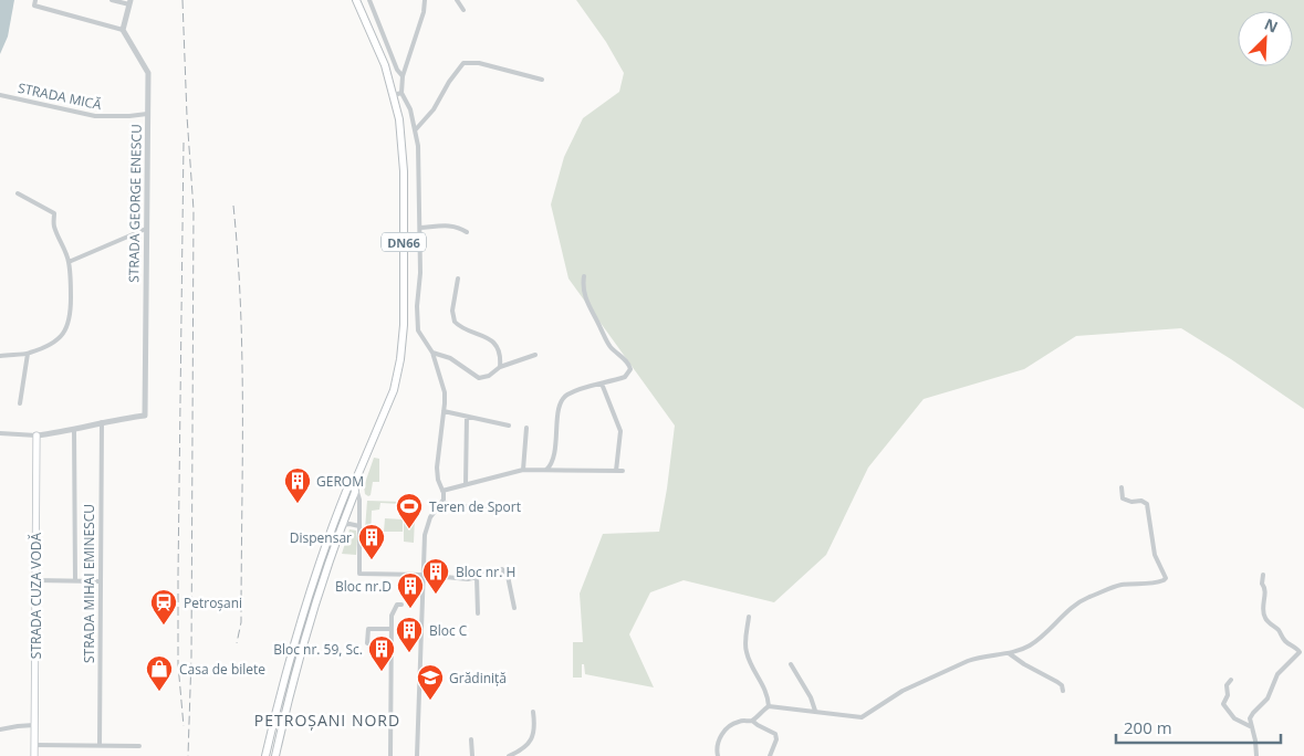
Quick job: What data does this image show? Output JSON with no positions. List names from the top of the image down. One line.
{"streets":{"main road":["DN66","STRADA CUZA VODĂ"],"street":["STRADA MICĂ","STRADA GEORGE ENESCU","STRADA MIHAI EMINESCU"]},"crossings":[["STRADA MICĂ","STRADA GEORGE ENESCU"],["STRADA GEORGE ENESCU","STRADA MIHAI EMINESCU"]],"districts":["PETROȘANI NORD"],"places":{"building":["GEROM","Dispensar","Bloc nr. H","Bloc nr.D","Bloc C","Bloc nr. 59, Sc."],"sports":["Teren de Sport"],"station":["Petroșani"],"shop":["Casa de bilete"],"school or university":["Grădiniță"]},"scale_bar":"200 m","north":"top right"}
